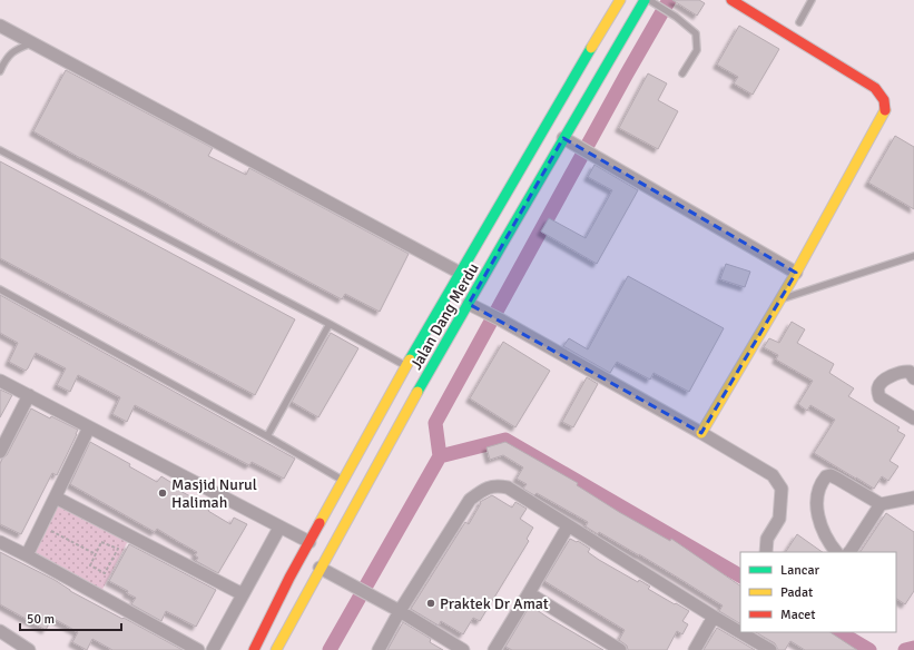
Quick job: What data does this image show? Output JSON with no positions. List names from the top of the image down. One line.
{"streets":{"main road":["Jalan Dang Merdu"]},"places":["Masjid Nurul Halimah","Praktek Dr Amat"],"legend":["Lancar","Padat","Macet"],"scale_bar":"50 m"}
